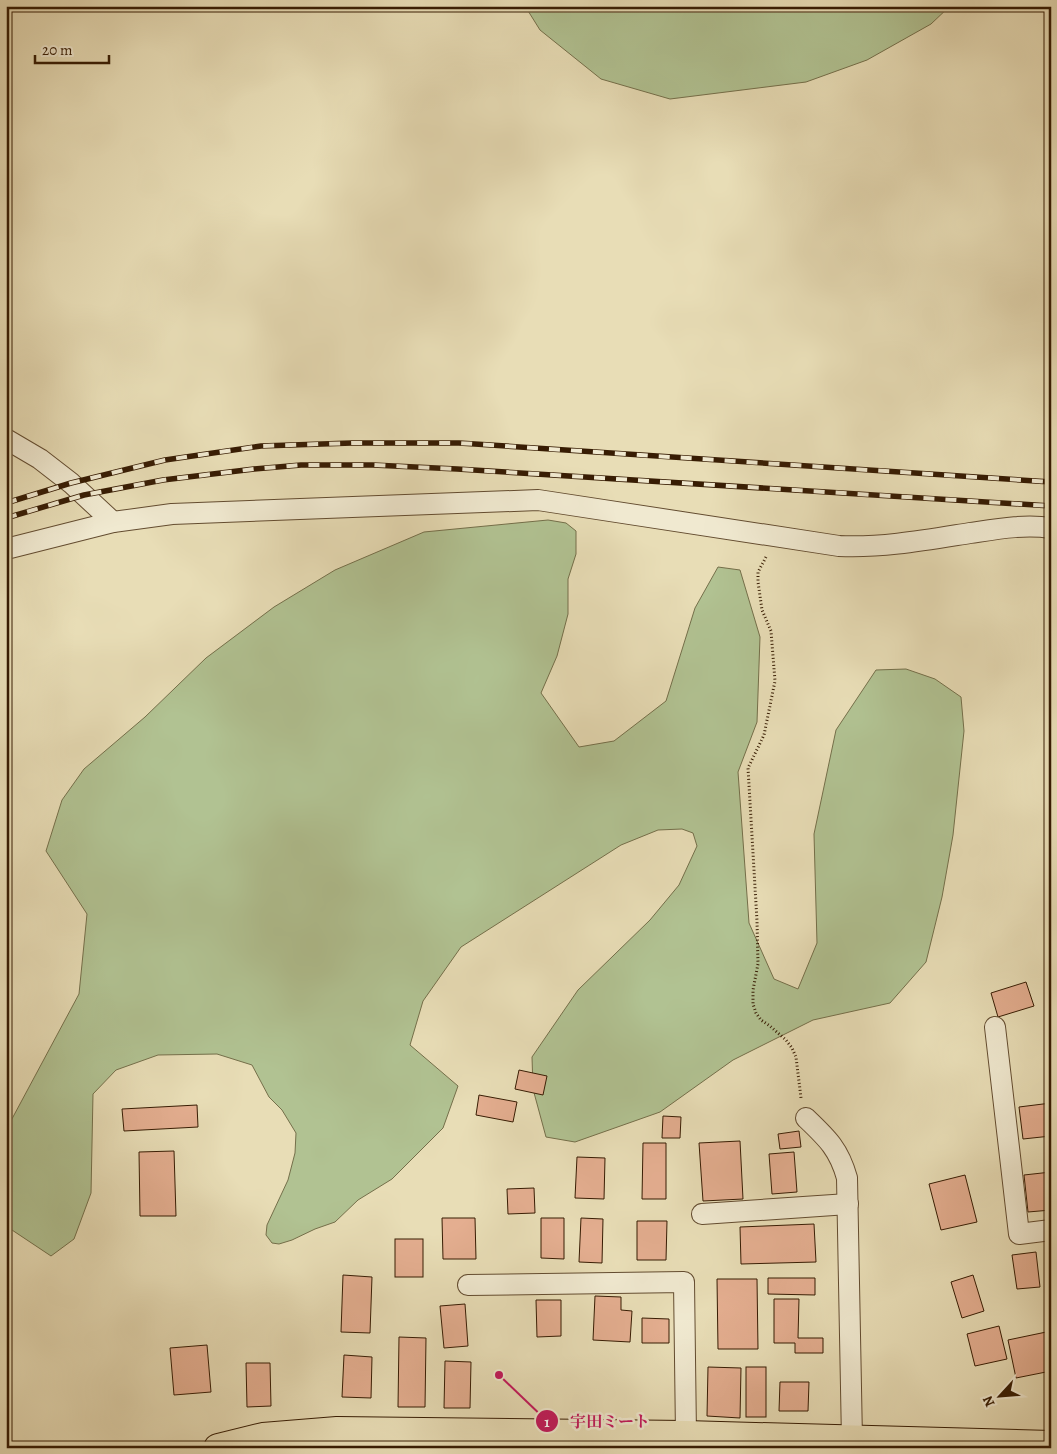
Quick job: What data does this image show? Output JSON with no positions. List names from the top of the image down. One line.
{"places":["宇田ミート"],"scale_bar":"20 m","north":"bottom left"}
